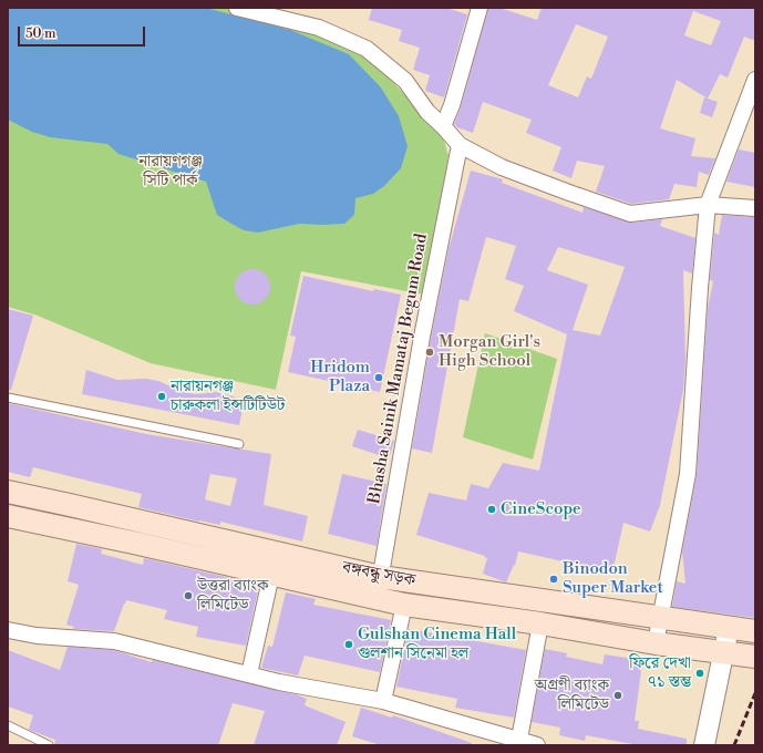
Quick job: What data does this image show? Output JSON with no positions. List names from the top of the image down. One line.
{"streets":{"main road":["বঙ্গবন্ধু সড়ক"],"street":["Bhasha Sainik Mamataj Begum Road"]},"crossings":[["Bhasha Sainik Mamataj Begum Road","বঙ্গবন্ধু সড়ক"]],"parks":["নারায়ণগঞ্জ সিটি পার্ক"],"places":["Morgan Girl's High School","Hridom Plaza","নারায়নগঞ্জ চারুকলা ইন্সটিটিউট","CineScope","Binodon Super Market","উত্তরা ব্যাংক লিমিটেড","Gulshan Cinema Hall গুলশান সিনেমা হল","ফিরে দেখা ৭১ স্তম্ভ","অগ্রণী ব্যাংক লিমিটেড"],"scale_bar":"50 m"}
